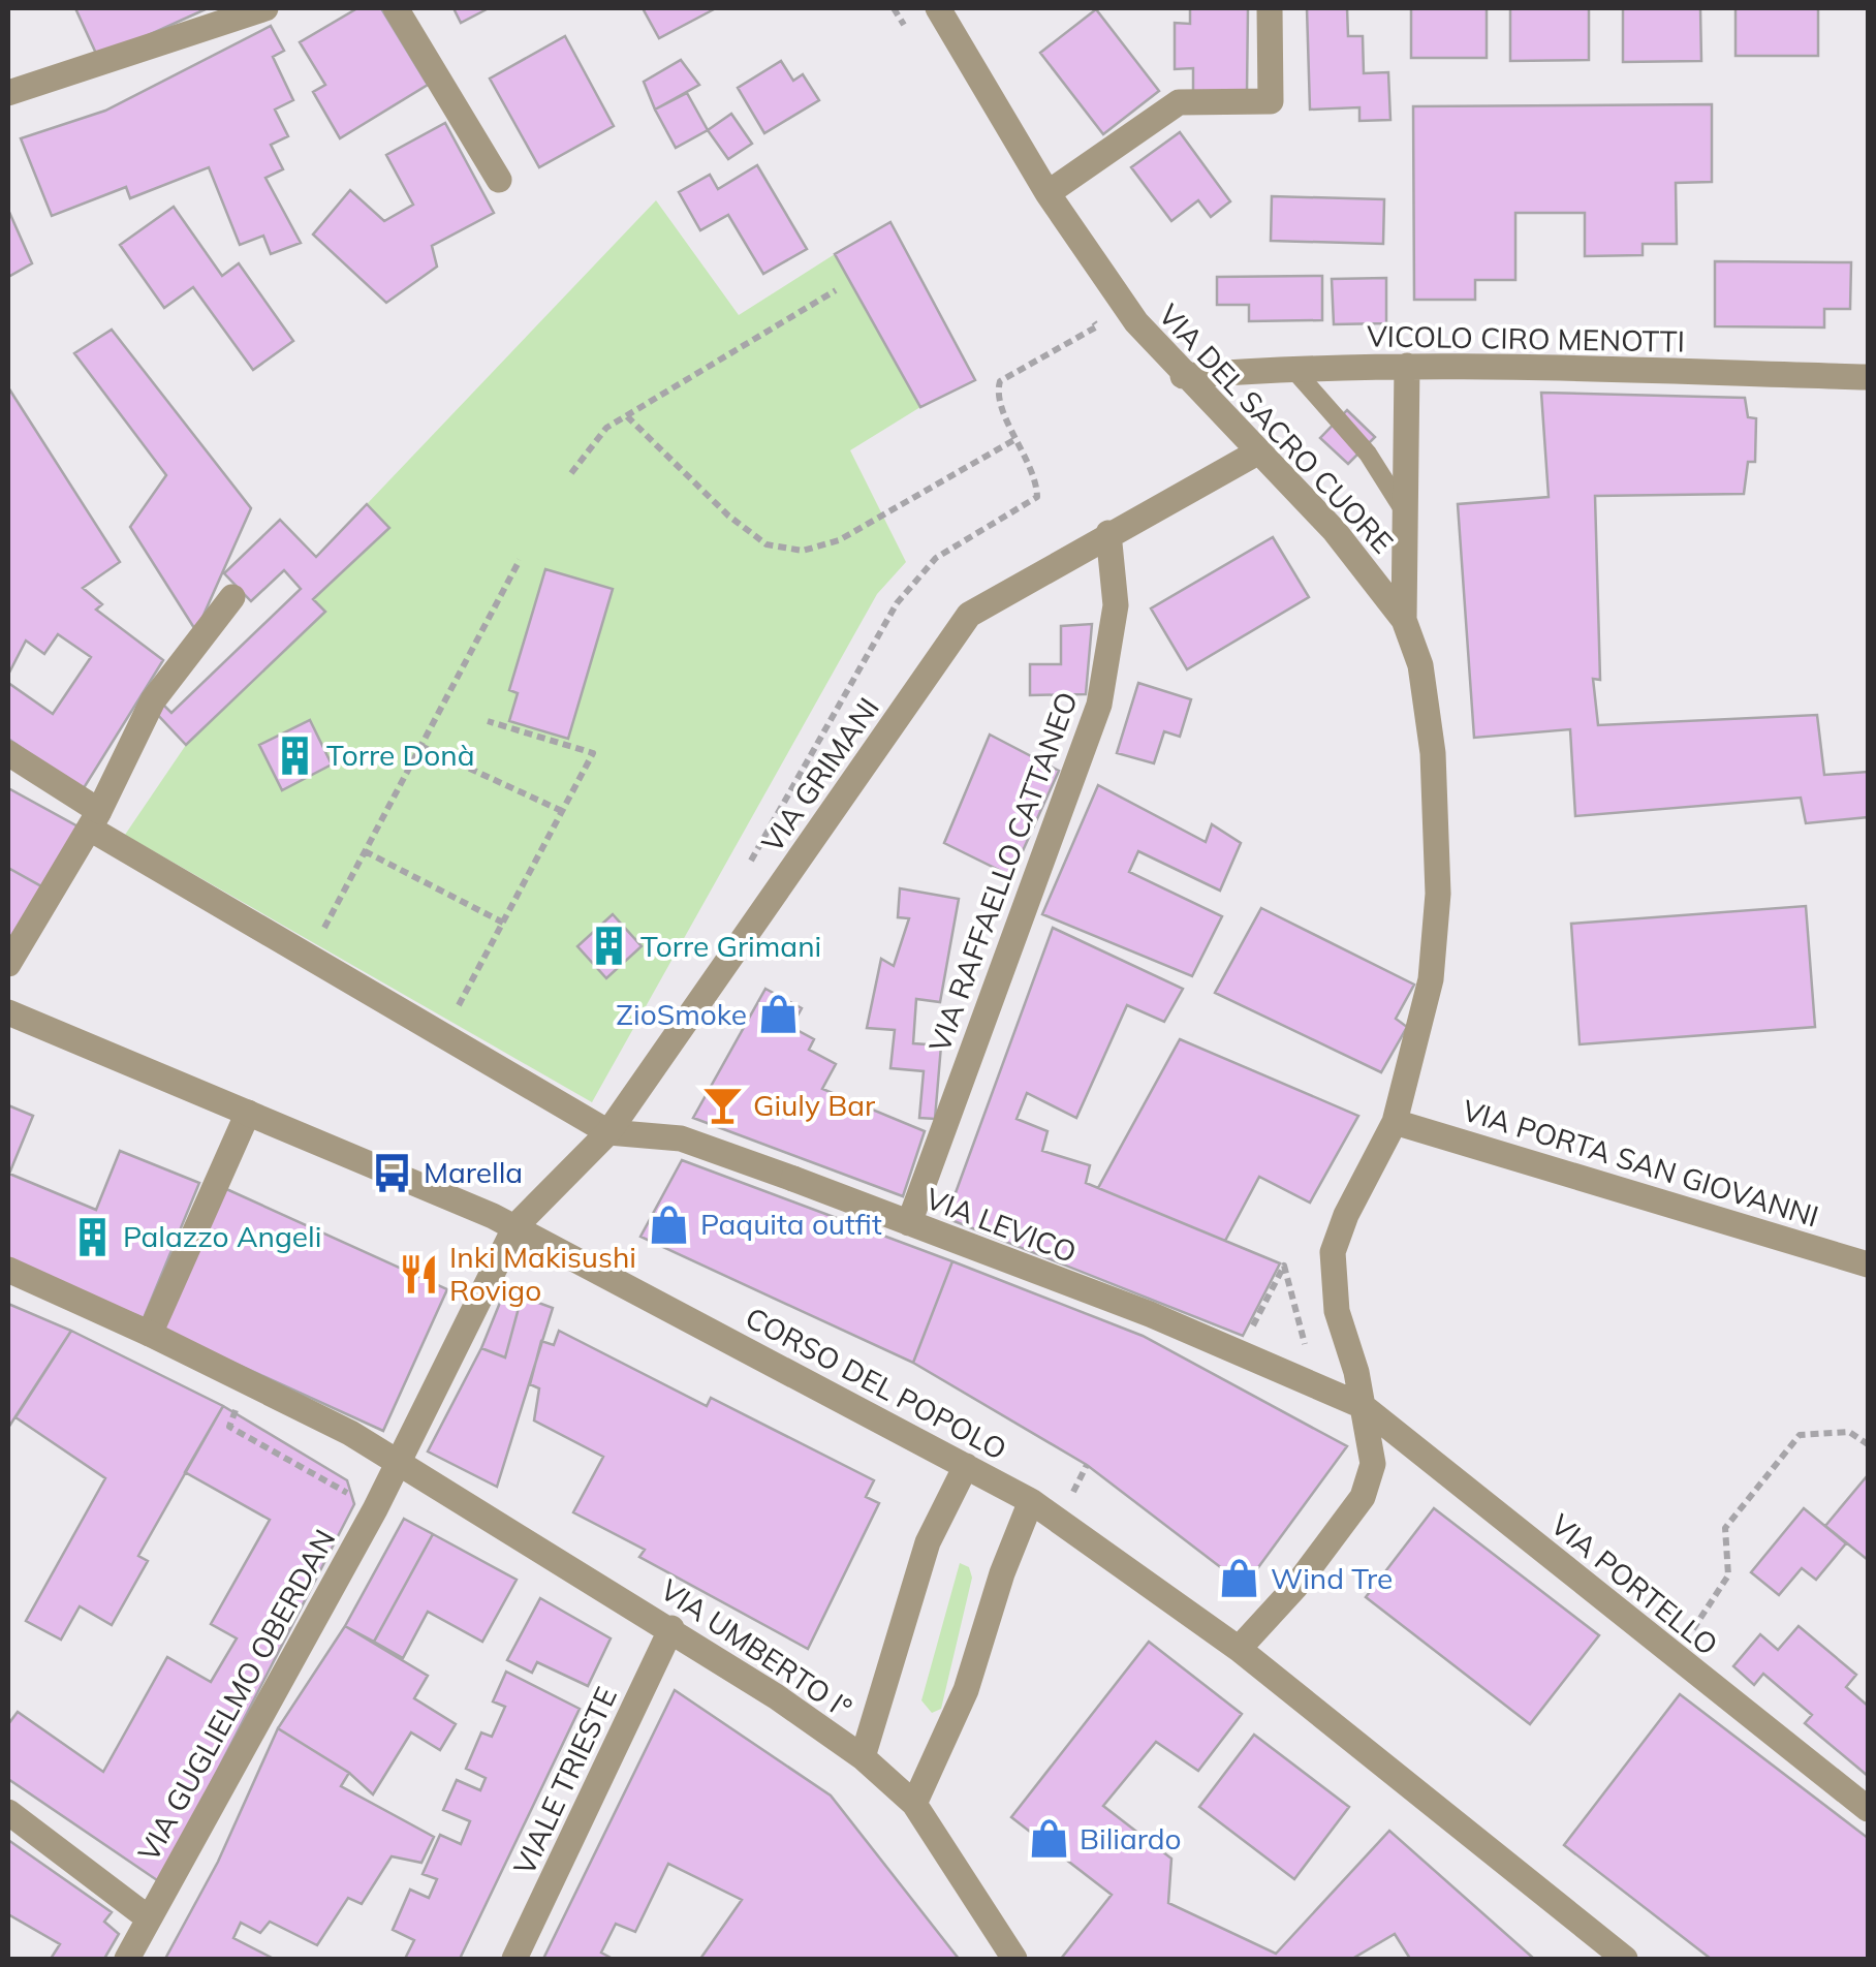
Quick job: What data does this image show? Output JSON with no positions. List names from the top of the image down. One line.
{"streets":{"street":["VICOLO CIRO MENOTTI","VIA DEL SACRO CUORE","VIA GRIMANI","VIA RAFFAELLO CATTANEO","VIA PORTA SAN GIOVANNI","VIA LEVICO","CORSO DEL POPOLO","VIA PORTELLO","VIA UMBERTO I°","VIA GUGLIELMO OBERDAN","VIALE TRIESTE"]},"crossings":[["VICOLO CIRO MENOTTI","VIA DEL SACRO CUORE"],["VIA DEL SACRO CUORE","VIA GRIMANI"],["VIA DEL SACRO CUORE","VIA PORTA SAN GIOVANNI"],["VIA DEL SACRO CUORE","VIA LEVICO"],["VIA DEL SACRO CUORE","CORSO DEL POPOLO"],["VIA DEL SACRO CUORE","VIA PORTELLO"],["VIA GRIMANI","VIA RAFFAELLO CATTANEO"],["VIA GRIMANI","VIA LEVICO"],["VIA GRIMANI","CORSO DEL POPOLO"],["VIA GRIMANI","VIA GUGLIELMO OBERDAN"],["VIA RAFFAELLO CATTANEO","VIA LEVICO"],["VIA LEVICO","VIA PORTELLO"],["CORSO DEL POPOLO","VIA GUGLIELMO OBERDAN"],["VIA UMBERTO I°","VIA GUGLIELMO OBERDAN"],["VIA UMBERTO I°","VIALE TRIESTE"]],"places":{"building":["Torre Donà","Torre Grimani","Palazzo Angeli"],"shop":["ZioSmoke","Paquita outfit","Wind Tre","Biliardo"],"bar":["Giuly Bar"],"bus stop":["Marella"],"restaurant":["Inki Makisushi Rovigo"]}}
